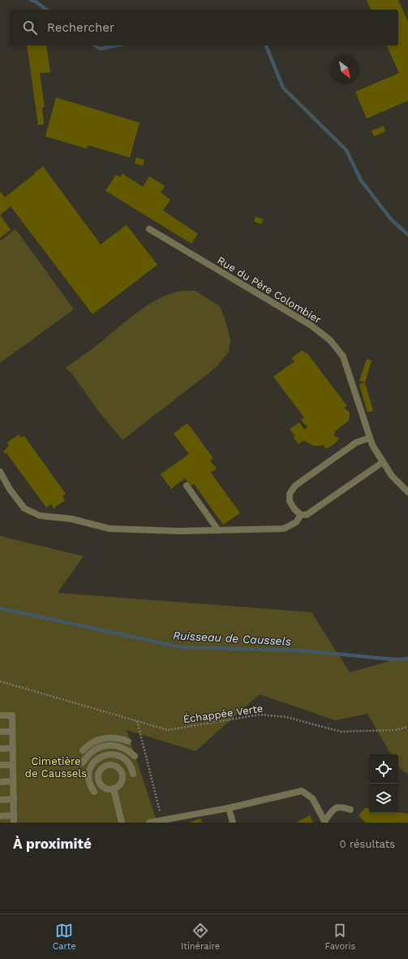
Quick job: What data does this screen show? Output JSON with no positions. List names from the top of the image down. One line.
{"streets":{"street":["Rue du Père Colombier"],"path":["Échappée Verte"]},"water":["Ruisseau de Caussels"],"parks":["Cimetière de Caussels"],"north":"bottom right","page":{"search":"Rechercher","heading":["À proximité","0 résultats"],"nav":["Carte","Itinéraire","Favoris"]}}
